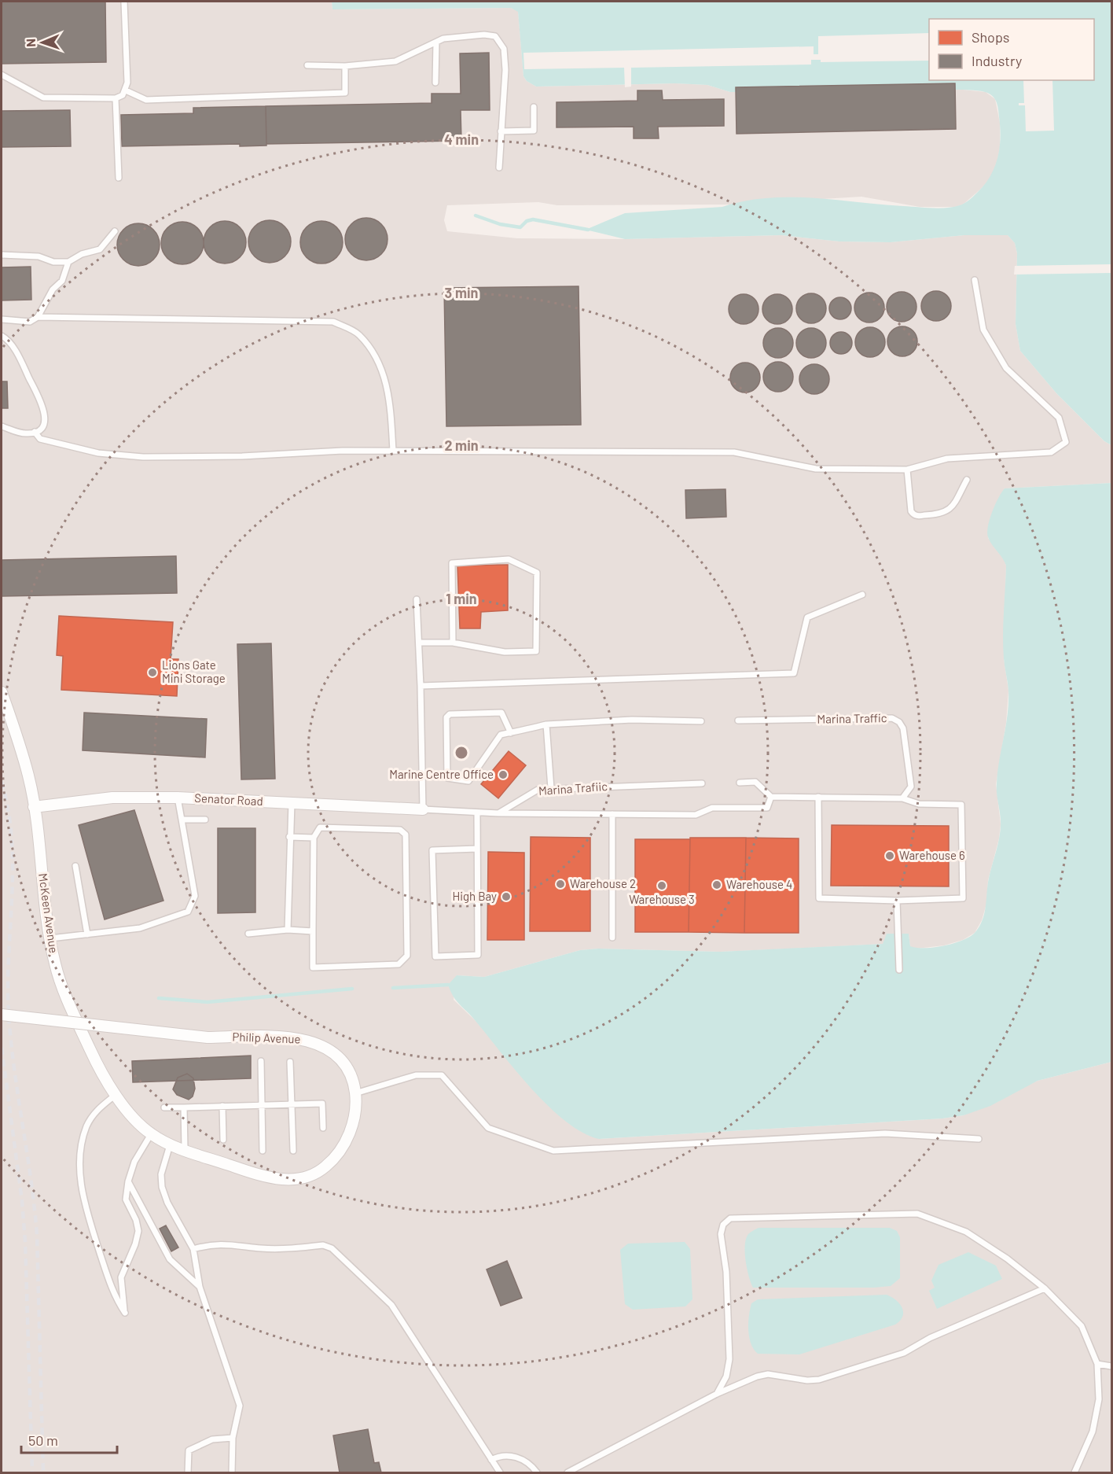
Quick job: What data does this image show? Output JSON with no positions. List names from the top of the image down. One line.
{"streets":{"street":["Senator Road","McKeen Avenue","Philip Avenue"],"lane":["Marina Traffic","Marina Trafiic"]},"crossings":[["Senator Road","McKeen Avenue"],["McKeen Avenue","Philip Avenue"]],"places":["Lions Gate Mini Storage","Marine Centre Office","Warehouse 6","Warehouse 2","Warehouse 4","Warehouse 3","High Bay"],"legend":["Shops","Industry"],"scale_bar":"50 m","north":"left","rings":["4 min","3 min","2 min","1 min"]}
